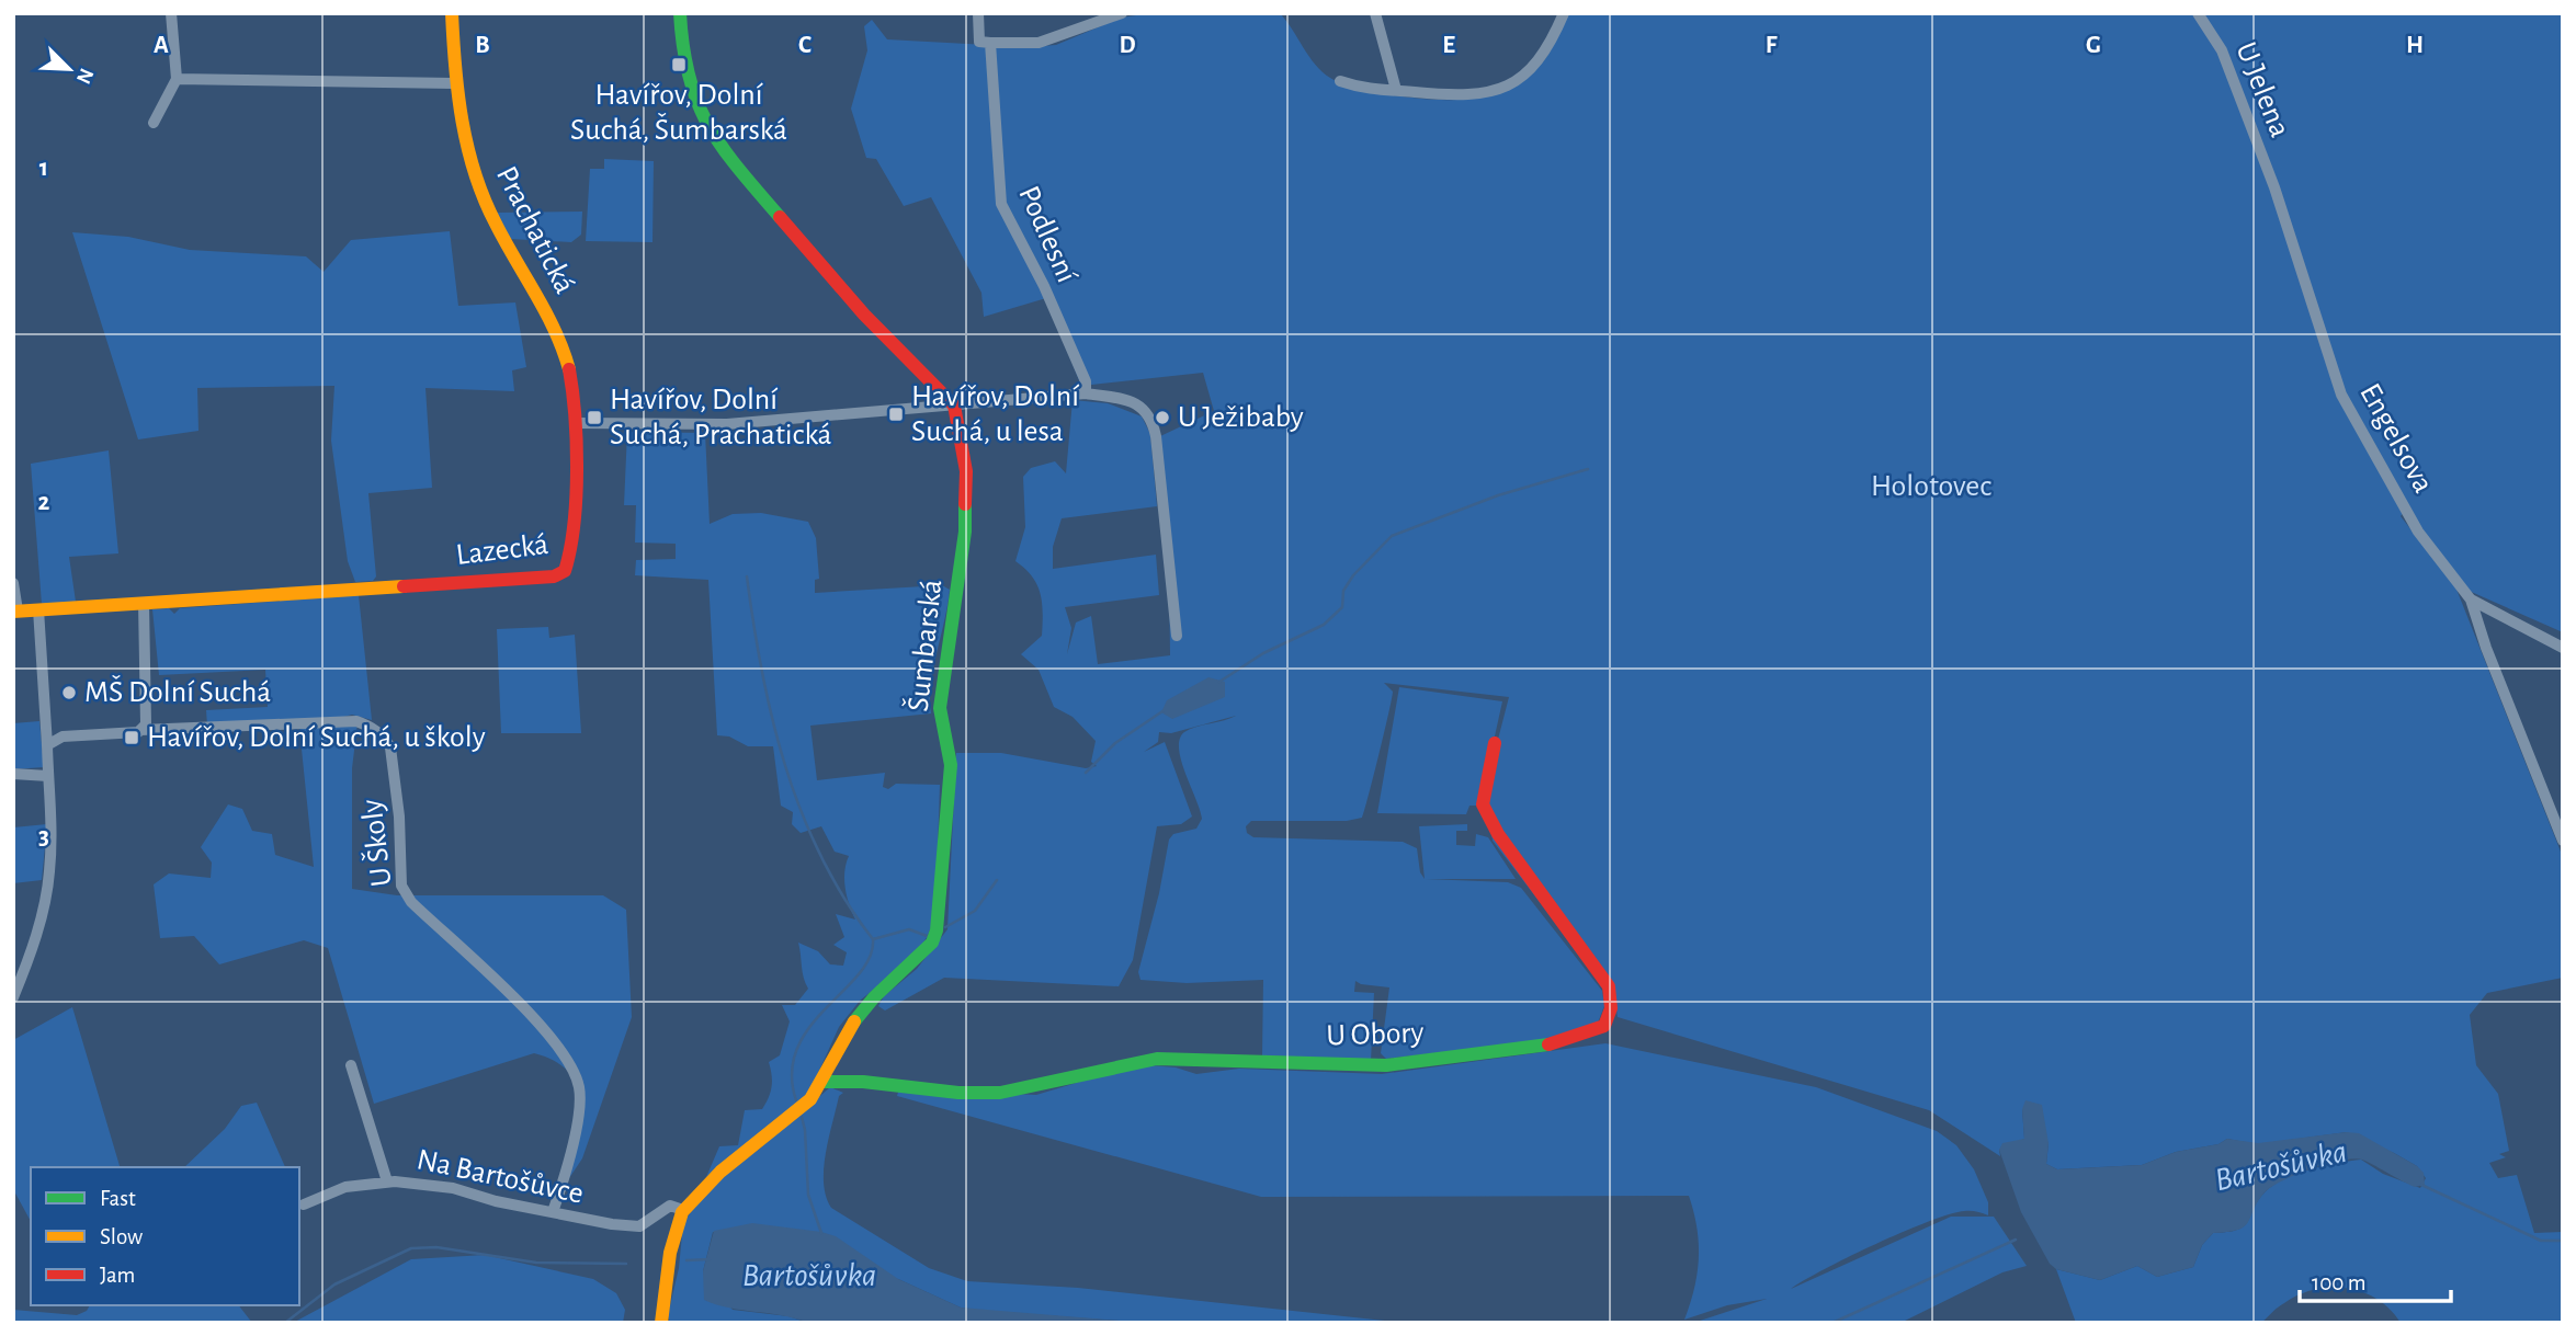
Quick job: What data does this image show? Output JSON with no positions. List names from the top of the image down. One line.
{"streets":{"street":["U Jelena","Prachatická","Podlesní","Engelsova","Lazecká","Šumbarská","U Školy","U Obory","Na Bartošůvce"]},"crossings":[["U Jelena","Engelsova"],["Prachatická","Lazecká"],["Šumbarská","U Obory"],["Šumbarská","Na Bartošůvce"],["U Školy","Na Bartošůvce"]],"water":["Bartošůvka"],"parks":["Holotovec"],"places":{"transit":["Havířov, Dolní Suchá, Šumbarská","Havířov, Dolní Suchá, u lesa","Havířov, Dolní Suchá, Prachatická","Havířov, Dolní Suchá, u školy"],"other":["U Ježibaby","MŠ Dolní Suchá"]},"legend":["Fast","Slow","Jam"],"scale_bar":"100 m","north":"bottom right","grid":{"columns":["A","B","C","D","E","F","G","H"],"rows":["1","2","3"]}}
